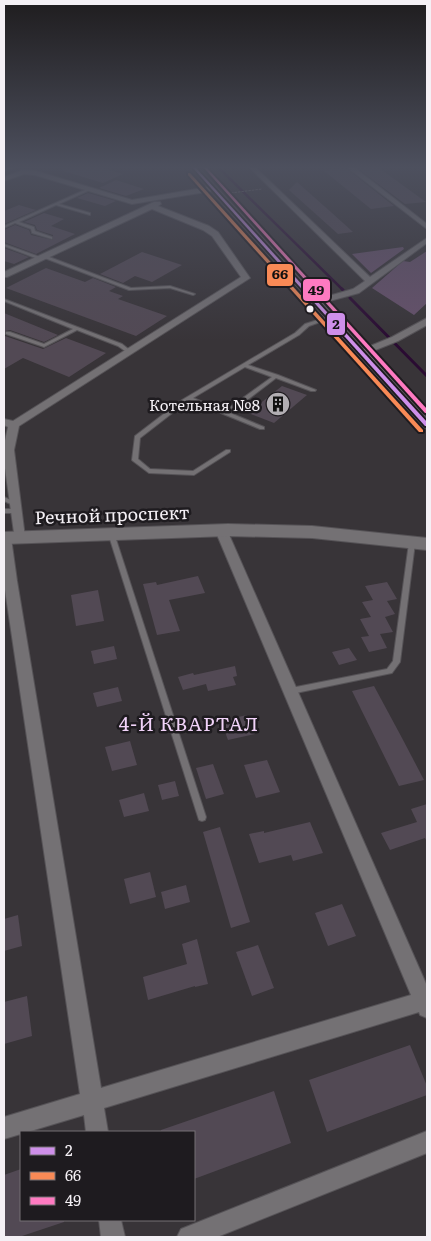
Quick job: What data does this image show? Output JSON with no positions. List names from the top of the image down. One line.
{"streets":{"street":["Речной проспект"]},"districts":["4-Й КВАРТАЛ"],"places":{"building":["Котельная №8"]},"lines":["transit line 2","transit line 66","transit line 49"],"legend":["2","66","49"]}
